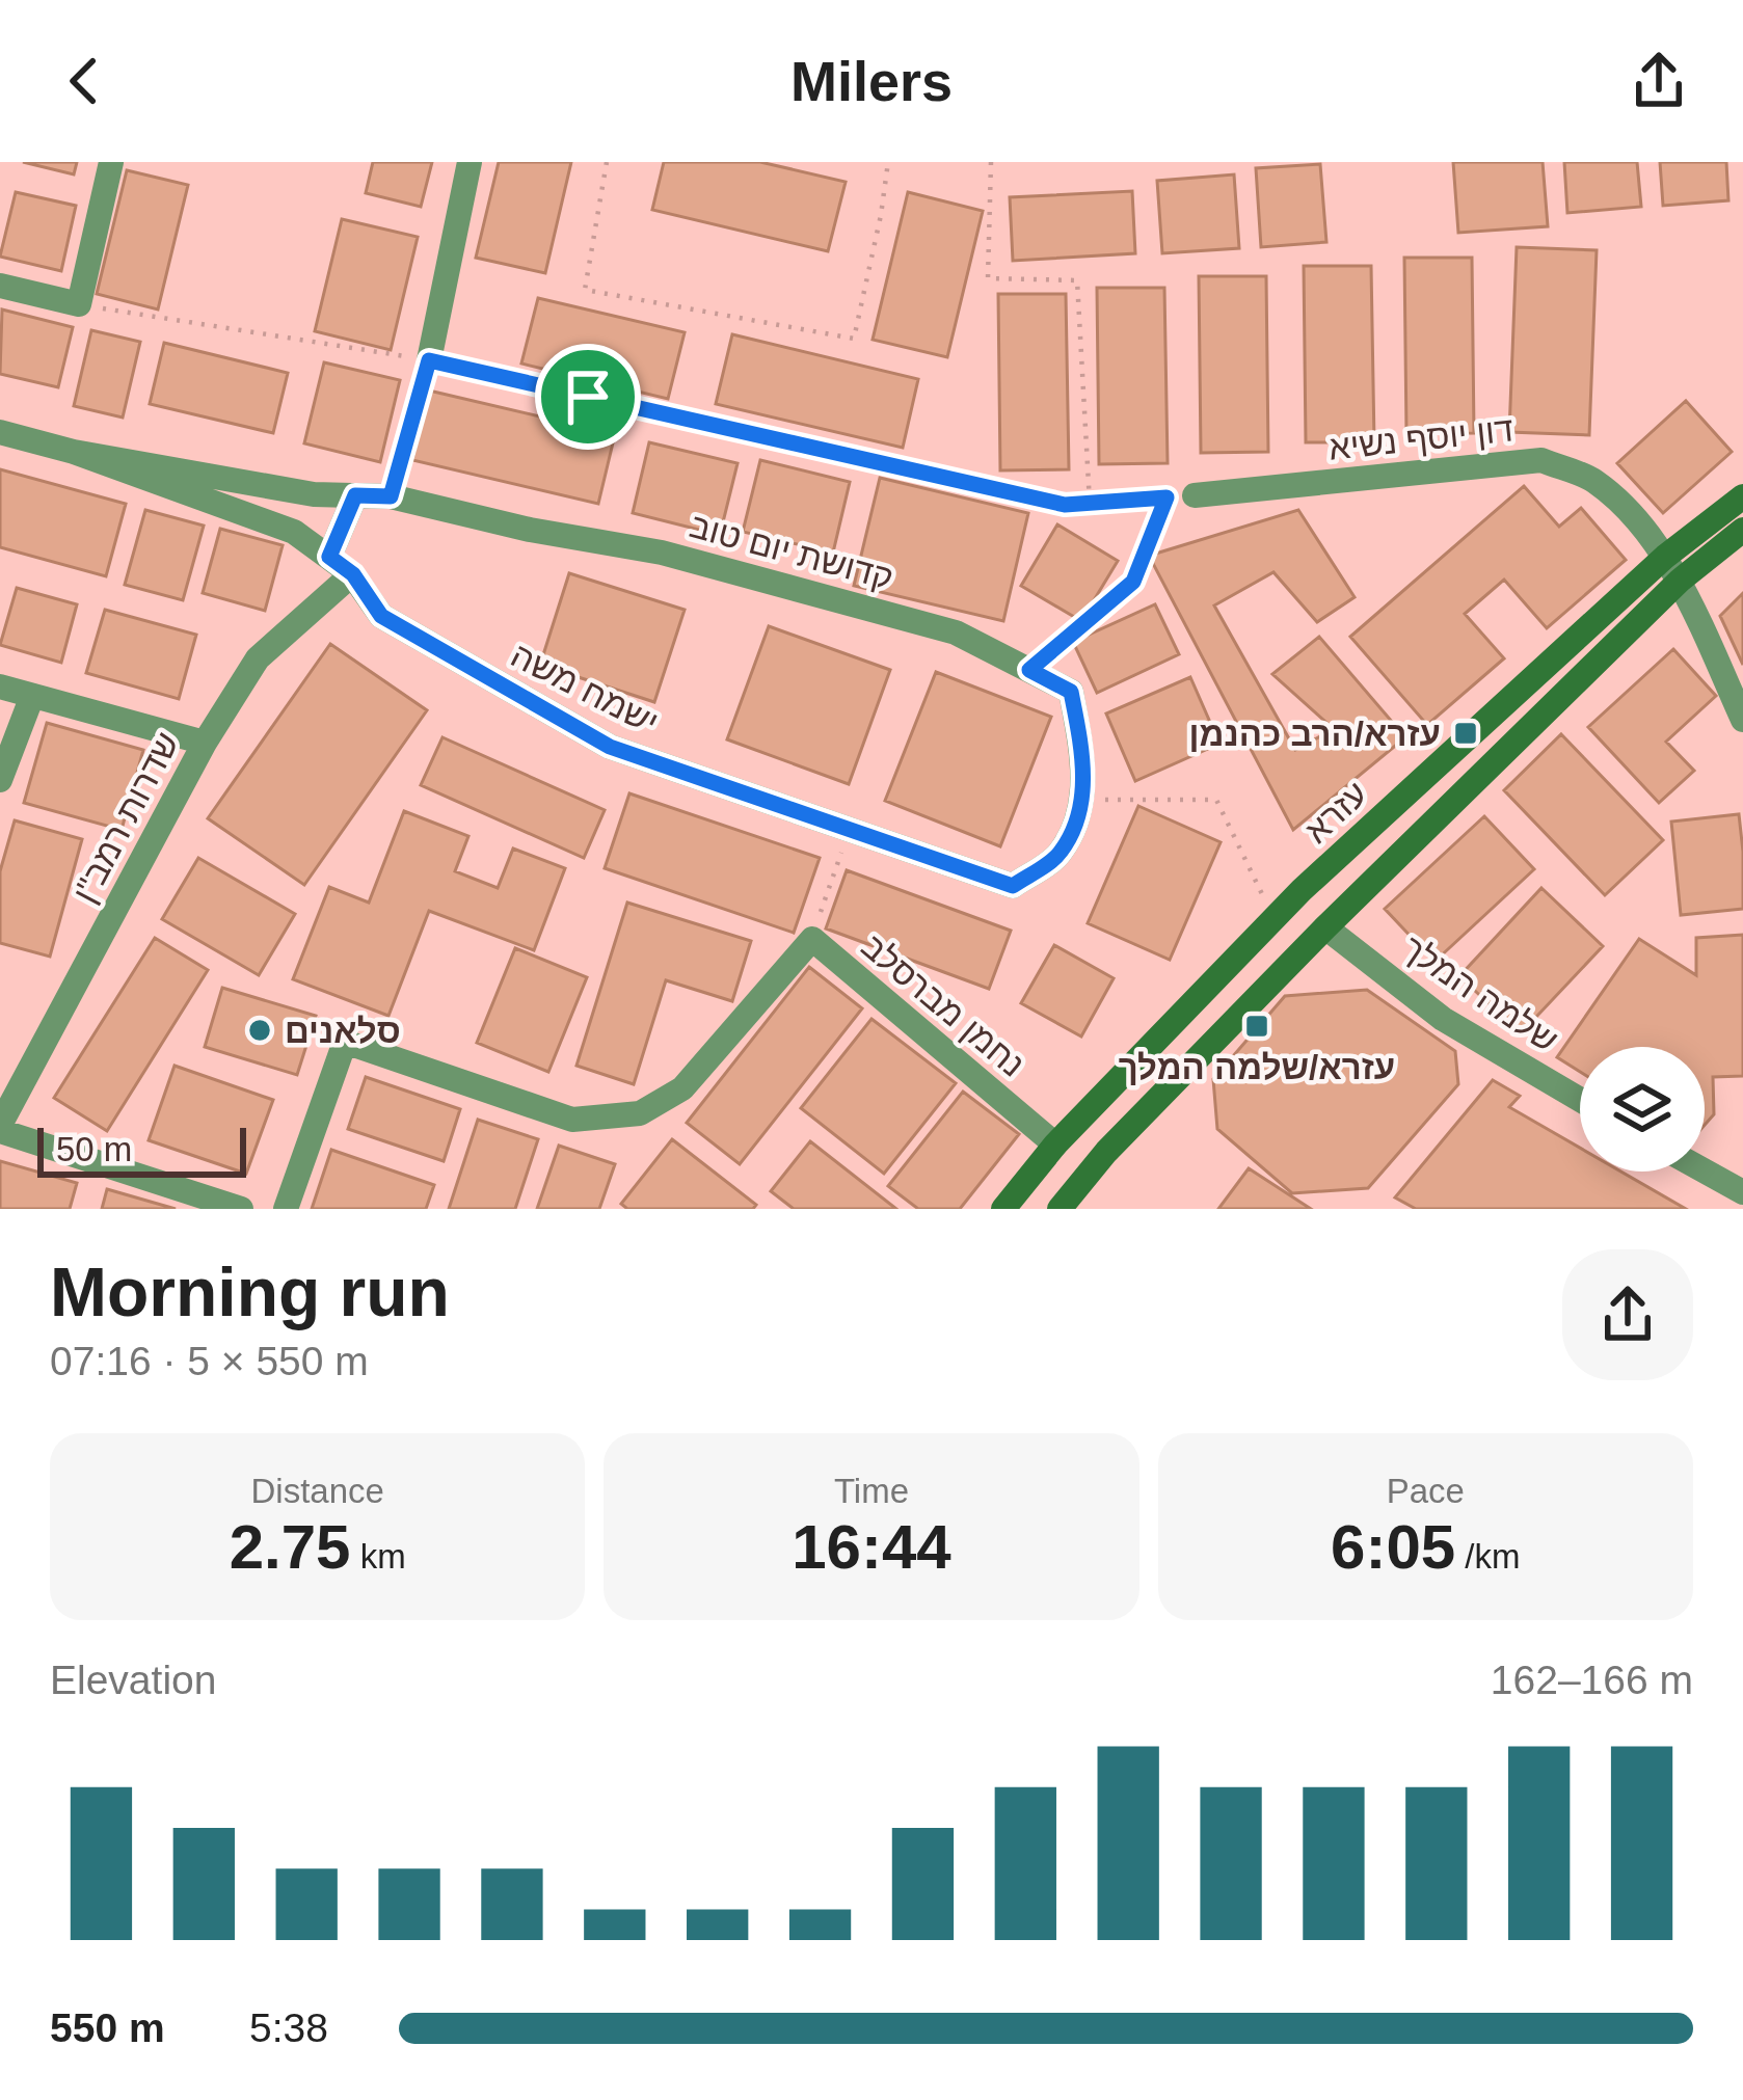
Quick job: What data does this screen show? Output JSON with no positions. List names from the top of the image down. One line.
{"streets":{"street":["דון יוסף נשיא","קדושת יום טוב","ישמח משה","עזרא","שדרות רמב\"ן","שלמה המלך","נחמן מברסלב"]},"crossings":[["דון יוסף נשיא","עזרא"],["קדושת יום טוב","ישמח משה"],["ישמח משה","שדרות רמב\"ן"],["עזרא","נחמן מברסלב"]],"places":{"transit":["עזרא/הרב כהנמן","עזרא/שלמה המלך"],"other":["סלאנים"]},"scale_bar":"50 m","page":{"header":"Milers","scale":"50 m","heading":["Morning run","07:16 · 5 × 550 m"],"stats":[["Distance","2.75 km"],["Time","16:44"],["Pace","6:05 /km"]],"chart":["Elevation","162–166 m"],"list":[{"name":"550 m","note":"5:38"}]}}
